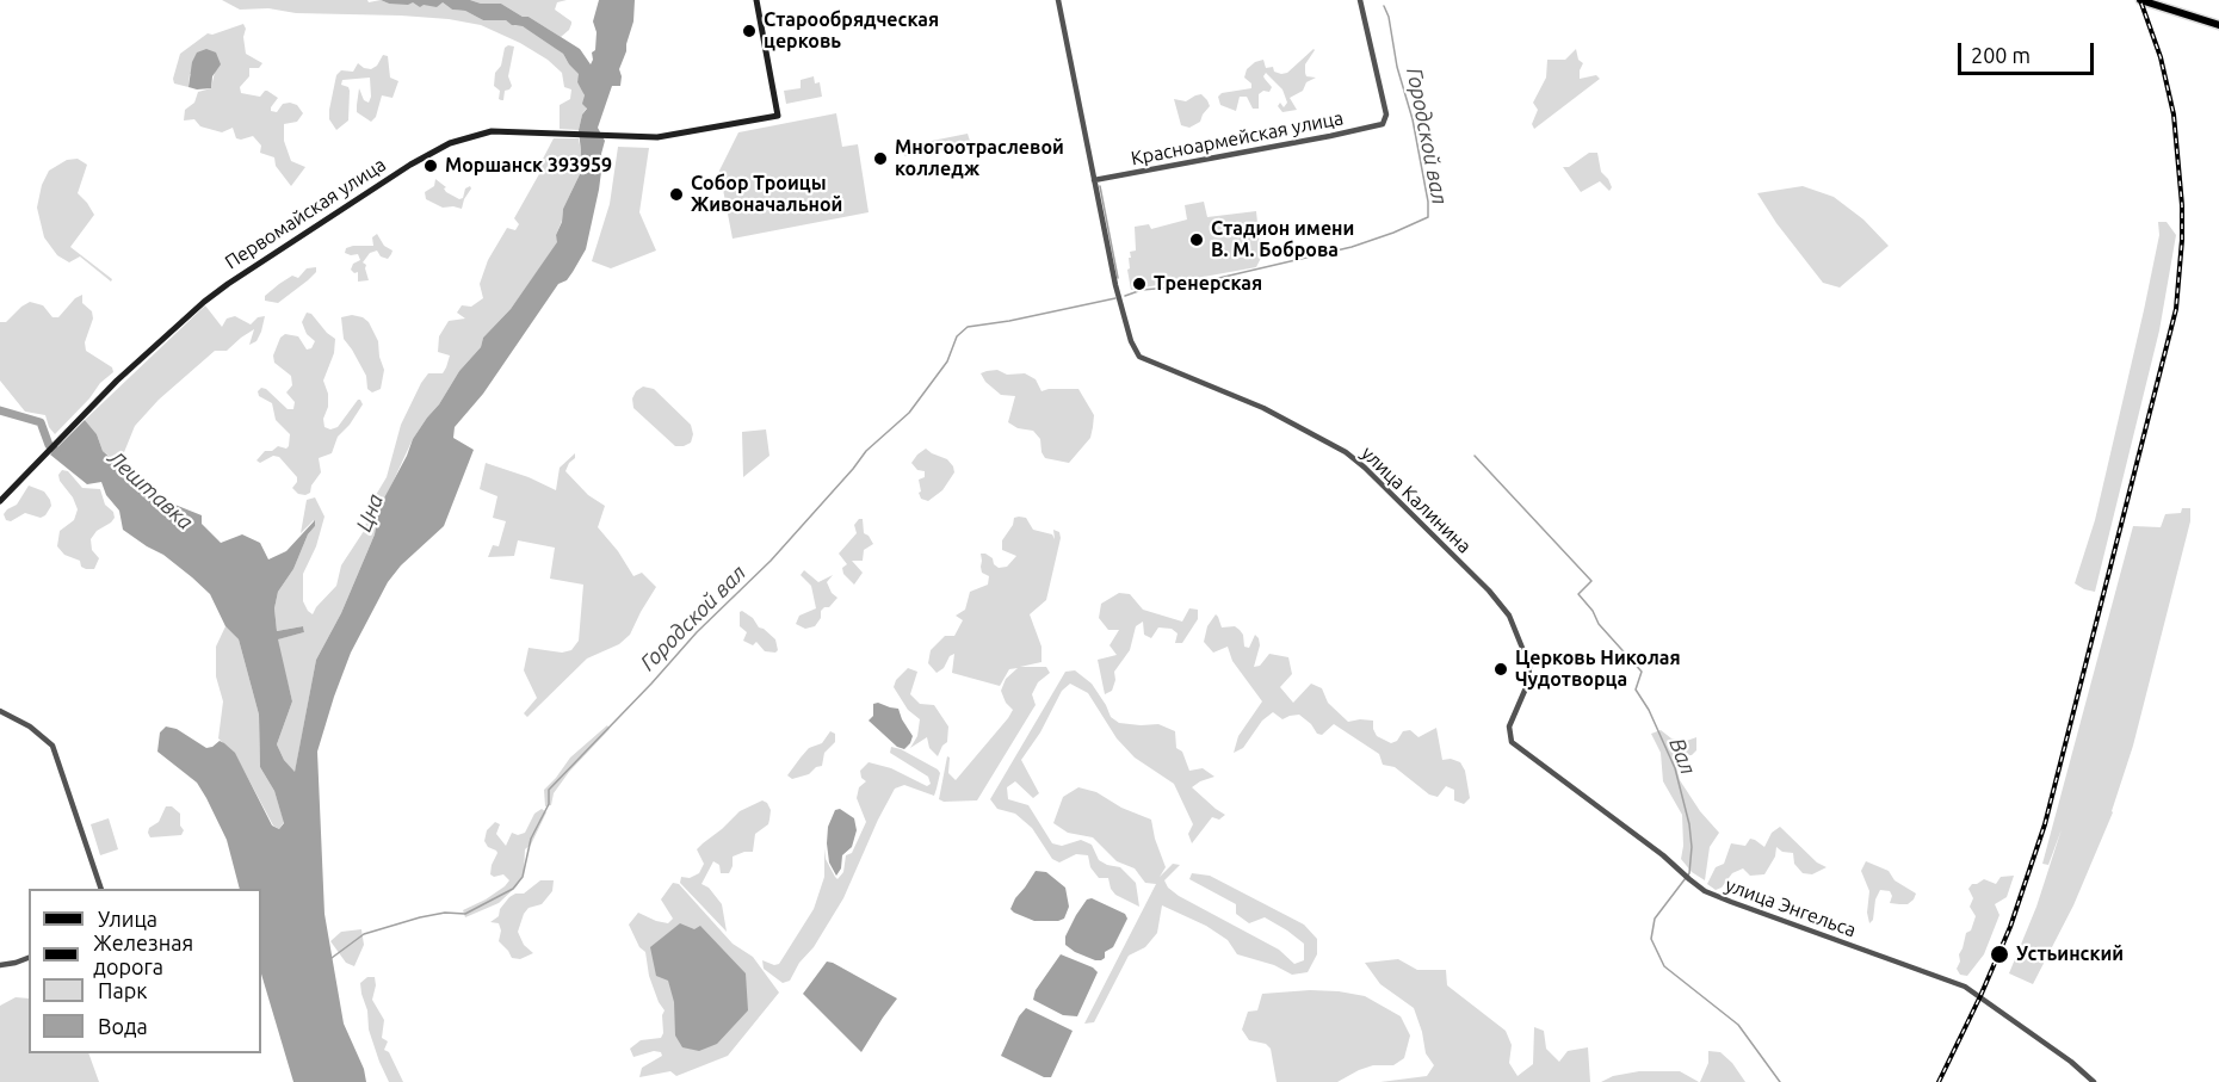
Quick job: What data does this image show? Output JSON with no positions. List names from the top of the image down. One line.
{"streets":{"main road":["Первомайская улица"],"street":["Красноармейская улица","улица Калинина","улица Энгельса"]},"crossings":[["Красноармейская улица","улица Калинина"],["улица Калинина","улица Энгельса"]],"water":["Городской вал","Лештавка","Цна","Вал"],"places":["Старообрядческая церковь","Многоотраслевой колледж","Моршанск 393959","Собор Троицы Живоначальной","Стадион имени В. М. Боброва","Тренерская","Церковь Николая Чудотворца","Устьинский"],"legend":["Улица","Железная дорога","Парк","Вода"],"scale_bar":"200 m"}
